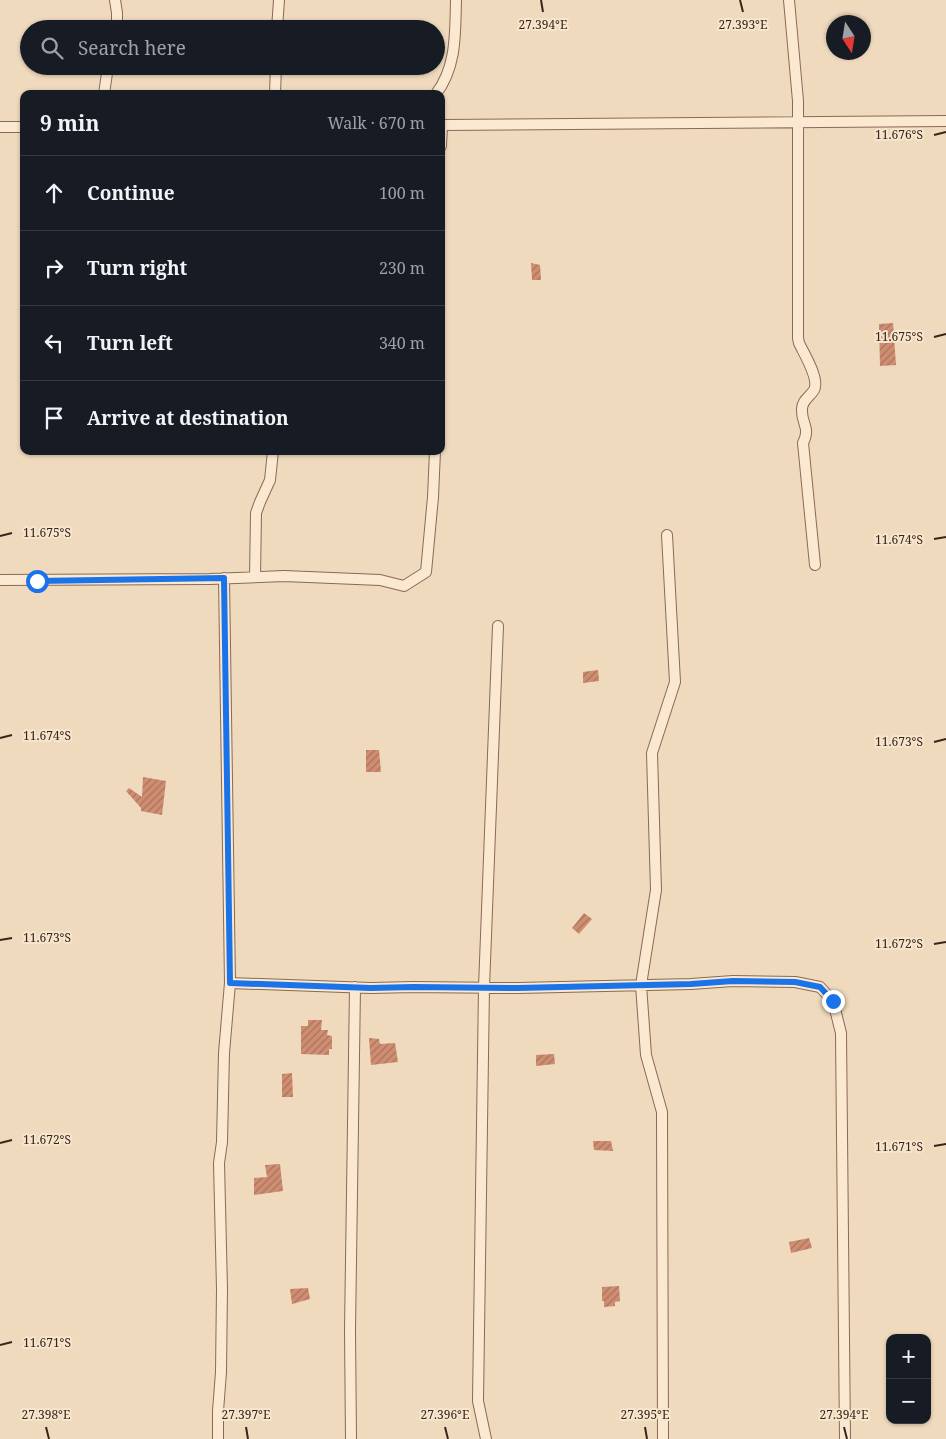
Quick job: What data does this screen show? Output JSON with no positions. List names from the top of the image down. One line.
{"north":"bottom","page":{"search":"Search here","heading":["9 min","Walk · 670 m"],"list":[["Continue","100 m"],["Turn right","230 m"],["Turn left","340 m"],"Arrive at destination"],"map_buttons":["+","−"]},"coordinates":["27.394°E","27.393°E","11.676°S","11.675°S","11.674°S","11.673°S","11.672°S","11.671°S","27.398°E","27.397°E","27.396°E","27.395°E"]}
